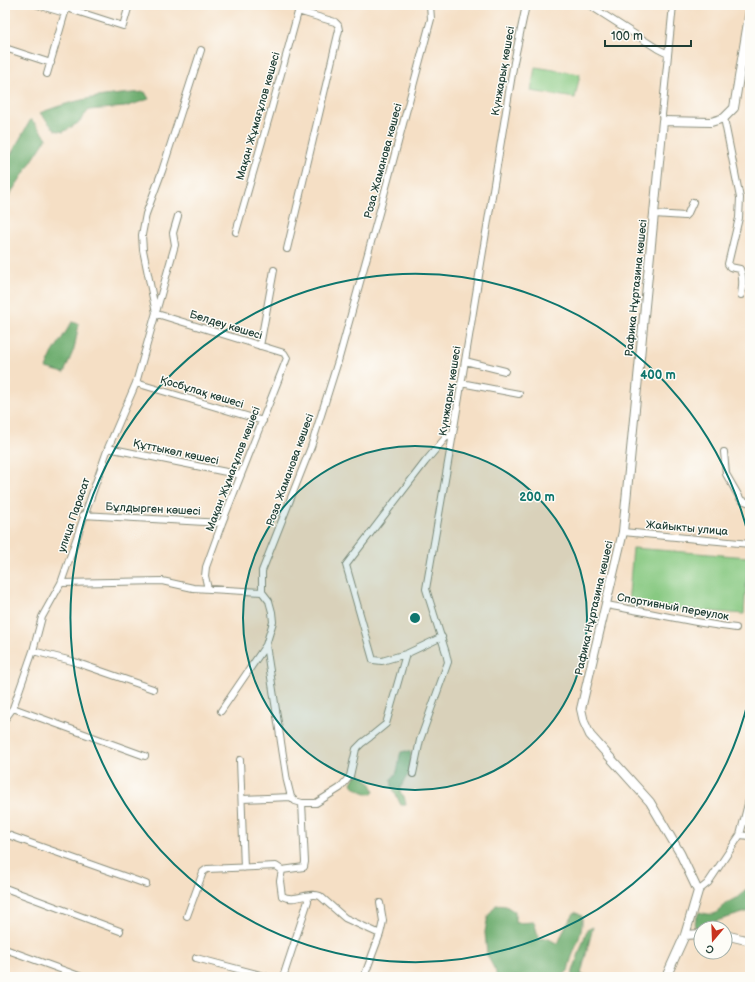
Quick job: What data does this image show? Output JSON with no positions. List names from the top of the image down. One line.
{"streets":{"street":["Күнжарық көшесі","Мақан Жұмағұлов көшесі","Роза Жаманова көшесі","Рафика Нұртазина көшесі","Белдеу көшесі","Қосбұлақ көшесі","Құттыкөл көшесі","Бұлдырген көшесі","улица Парасат","Жайыкты улица","Спортивный переулок"]},"crossings":[["Мақан Жұмағұлов көшесі","Белдеу көшесі"],["Мақан Жұмағұлов көшесі","Қосбұлақ көшесі"],["Мақан Жұмағұлов көшесі","Құттыкөл көшесі"],["Мақан Жұмағұлов көшесі","Бұлдырген көшесі"],["Рафика Нұртазина көшесі","Жайыкты улица"],["Рафика Нұртазина көшесі","Спортивный переулок"],["Белдеу көшесі","улица Парасат"],["Қосбұлақ көшесі","улица Парасат"],["Құттыкөл көшесі","улица Парасат"],["Бұлдырген көшесі","улица Парасат"]],"scale_bar":"100 m","north":"bottom","rings":["400 m","200 m"]}
